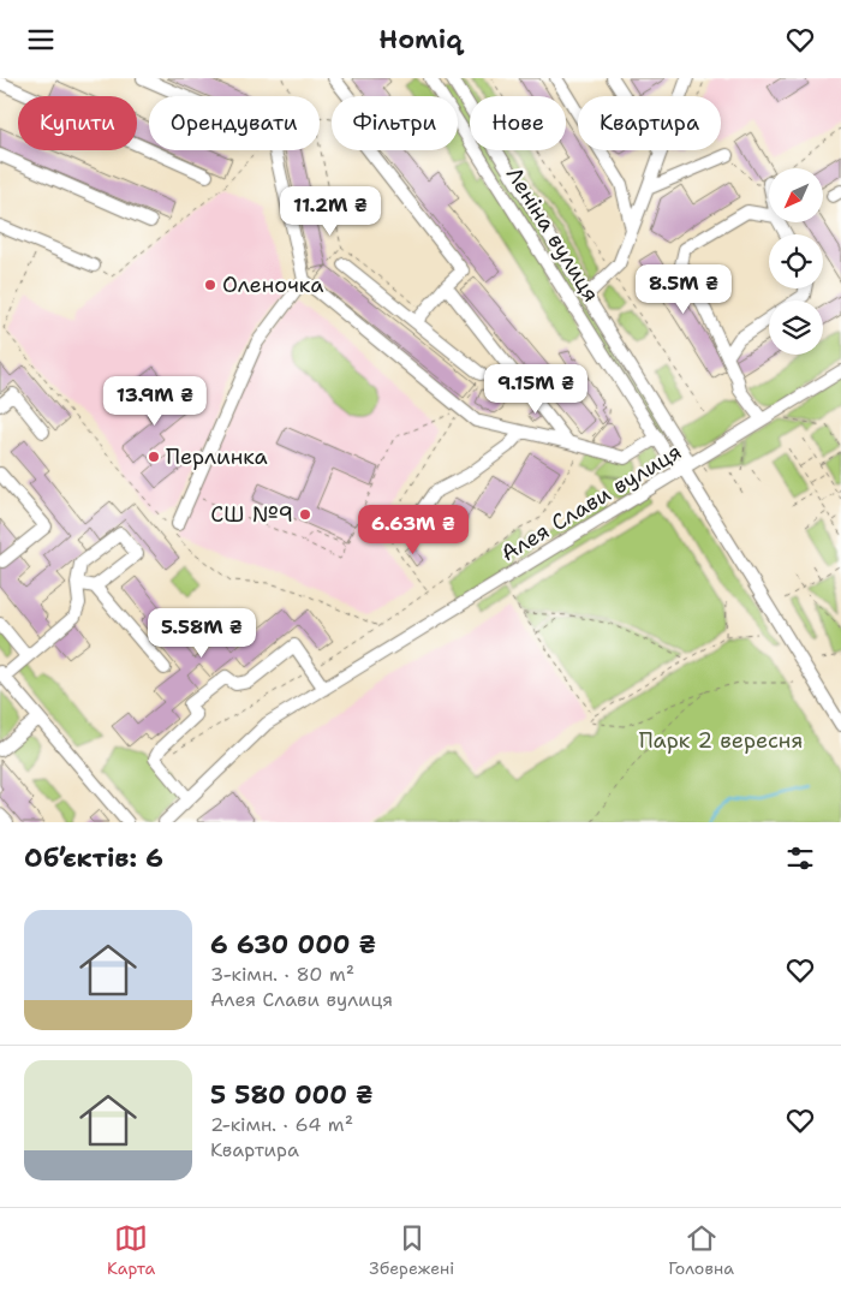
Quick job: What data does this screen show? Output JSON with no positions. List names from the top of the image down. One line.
{"streets":{"street":["Леніна вулиця","Алея Слави вулиця"]},"crossings":[["Леніна вулиця","Алея Слави вулиця"]],"parks":["Парк 2 вересня"],"places":["Оленочка","Перлинка","СШ №9"],"north":"bottom left","page":{"header":"Homiq","chip":["Купити","Орендувати","Фільтри","Нове","Квартира"],"price":["11.2M ₴","8.5M ₴","9.15M ₴","13.9M ₴","6.63M ₴","5.58M ₴"],"heading":"Об’єктів: 6","list":[{"name":"6 630 000 ₴","note":"3-кімн. · 80 m² · Алея Слави вулиця"},{"name":"5 580 000 ₴","note":"2-кімн. · 64 m² · Квартира"}],"tabs":["Карта","Збережені","Головна"]}}
